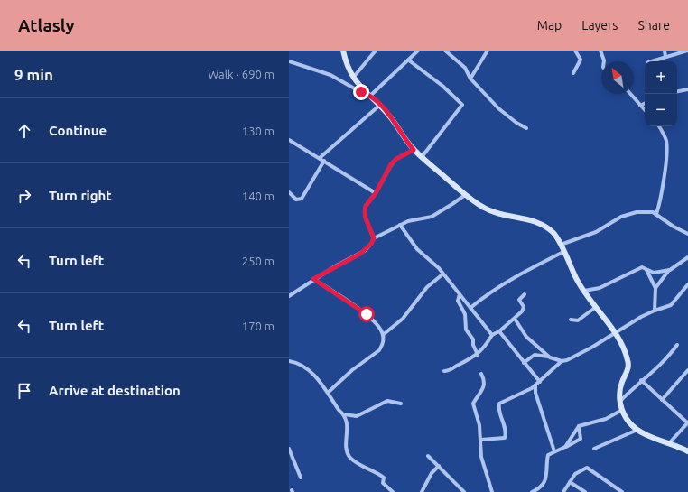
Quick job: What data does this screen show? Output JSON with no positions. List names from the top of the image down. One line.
{"north":"top left","page":{"header":"Atlasly","nav":["Map","Layers","Share"],"heading":["9 min","Walk · 690 m"],"map_buttons":["+","−"],"list":[["Continue","130 m"],["Turn right","140 m"],["Turn left","250 m"],["Turn left","170 m"],"Arrive at destination"]}}
